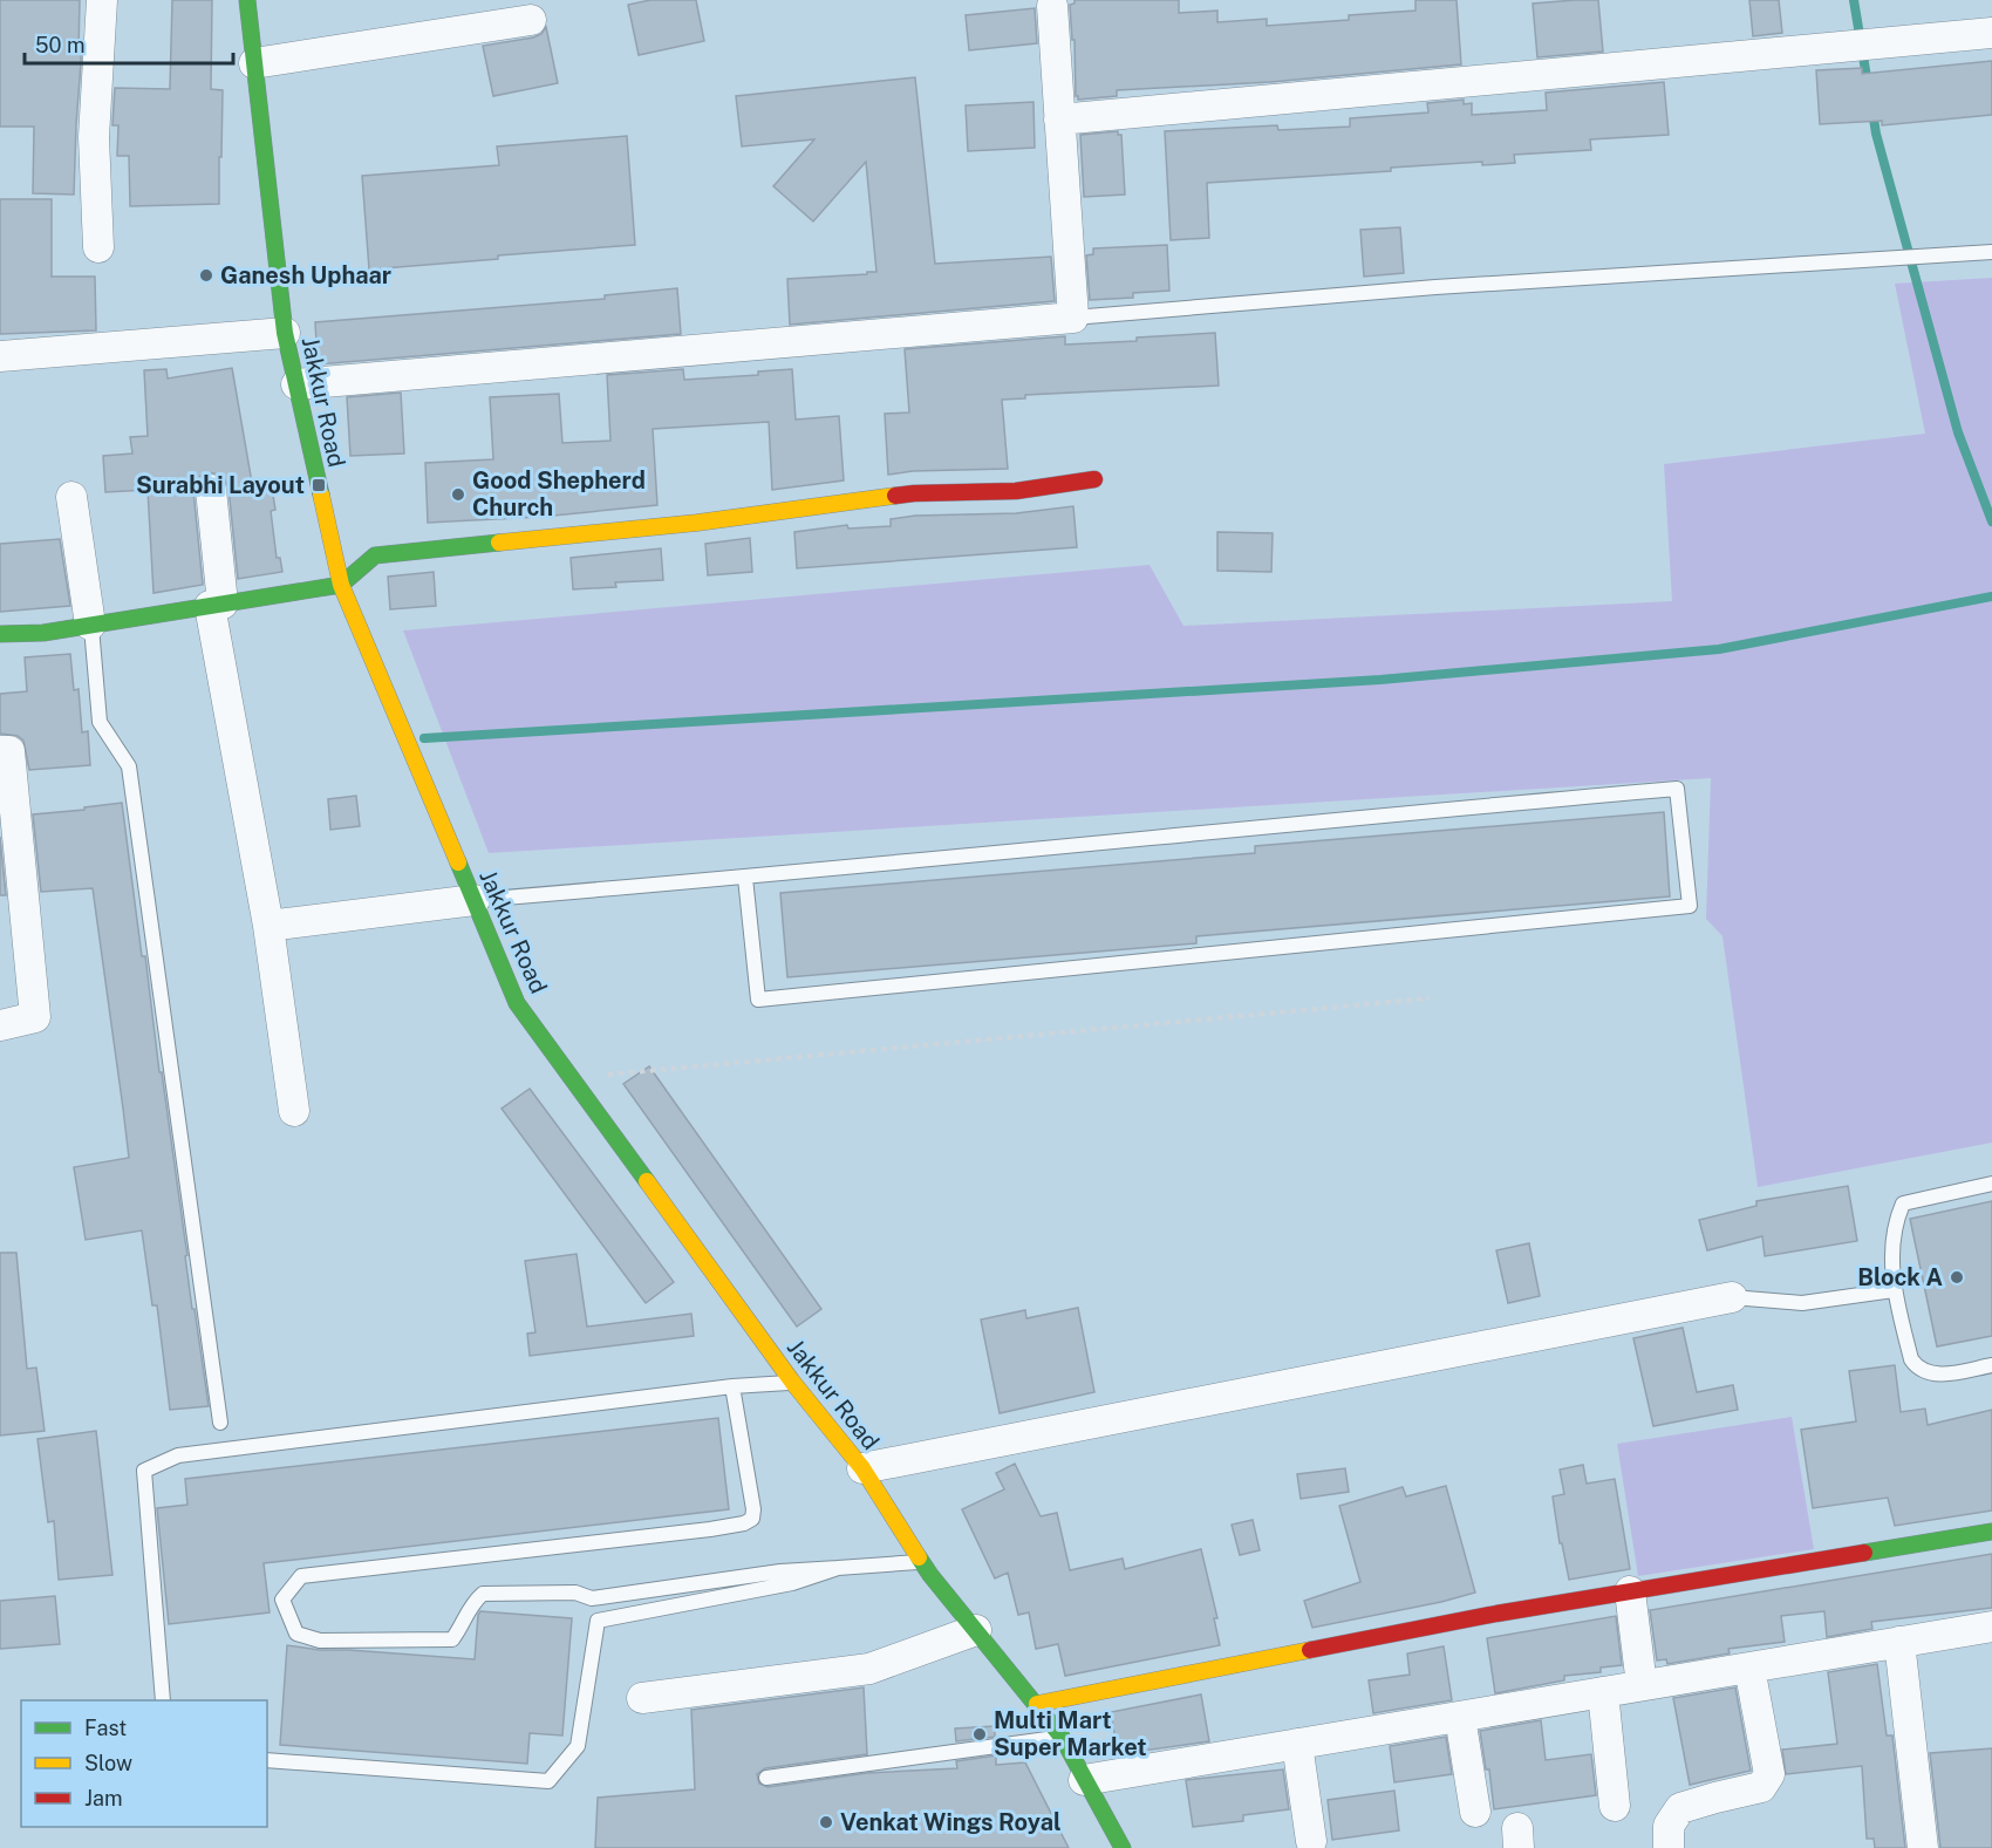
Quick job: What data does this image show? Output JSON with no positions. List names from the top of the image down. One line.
{"streets":{"street":["Jakkur Road"]},"places":{"other":["Ganesh Uphaar","Good Shepherd Church","Block A","Multi Mart Super Market","Venkat Wings Royal"],"transit":["Surabhi Layout"]},"legend":["Fast","Slow","Jam"],"scale_bar":"50 m"}
